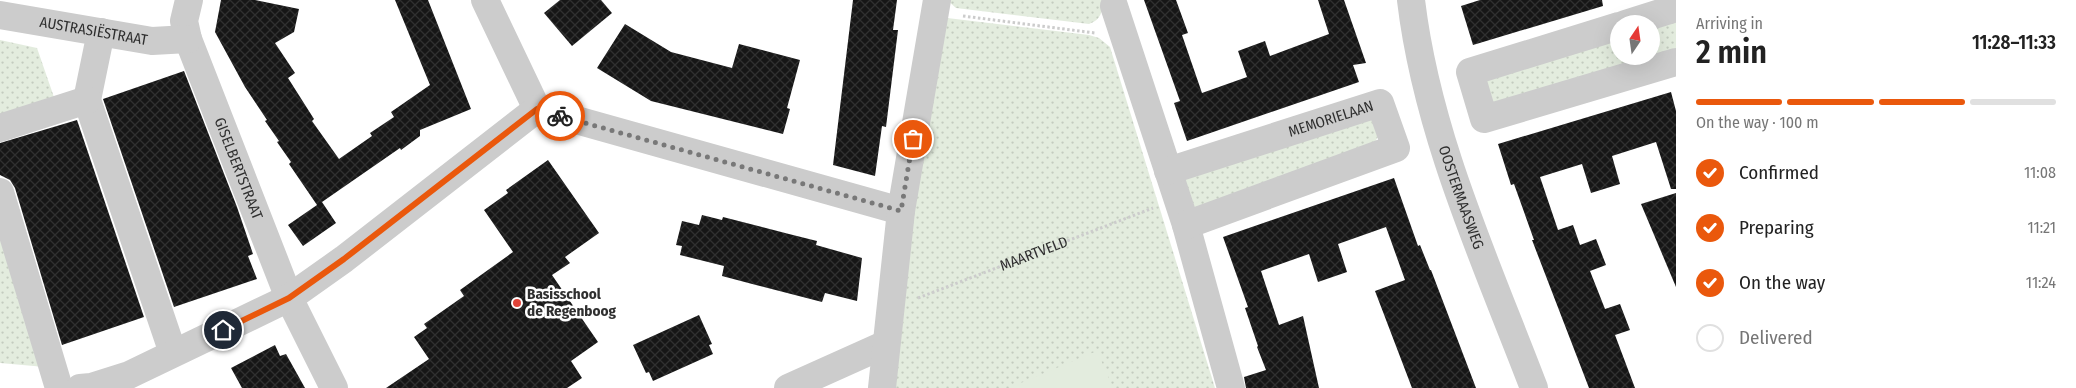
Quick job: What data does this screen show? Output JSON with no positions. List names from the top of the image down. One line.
{"streets":{"street":["AUSTRASIËSTRAAT","MEMORIELAAN","GISELBERTSTRAAT","OOSTERMAASWEG"],"path":["MAARTVELD"]},"crossings":[["AUSTRASIËSTRAAT","GISELBERTSTRAAT"]],"places":["Basisschool de Regenboog"],"north":"top","page":{"heading":["2 min","Arriving in","11:28–11:33"],"bar":"On the way · 100 m","list":[["Confirmed","11:08"],["Preparing","11:21"],["On the way","11:24"],"Delivered"]}}
